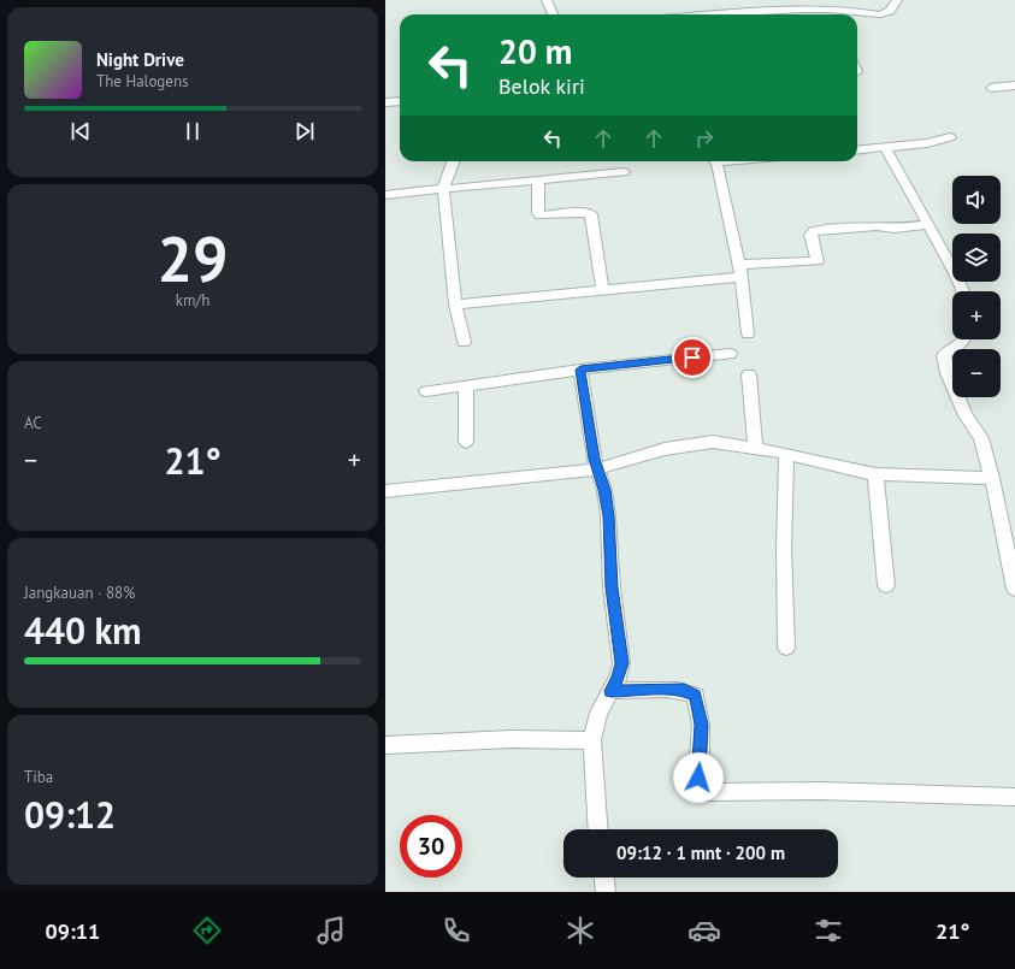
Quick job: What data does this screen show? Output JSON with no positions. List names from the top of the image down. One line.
{"page":{"turn":["20 m","Belok kiri"],"song":["Night Drive","The Halogens"],"map_buttons":["+","−"],"tile":[["29","km/h"],"AC",["Jangkauan · 88%","440 km"],["Tiba","09:12"]],"heat":["−","21°","+"],"limit":"30","trip":"09:12 · 1 mnt · 200 m","tabs":["09:11","21°"]}}
